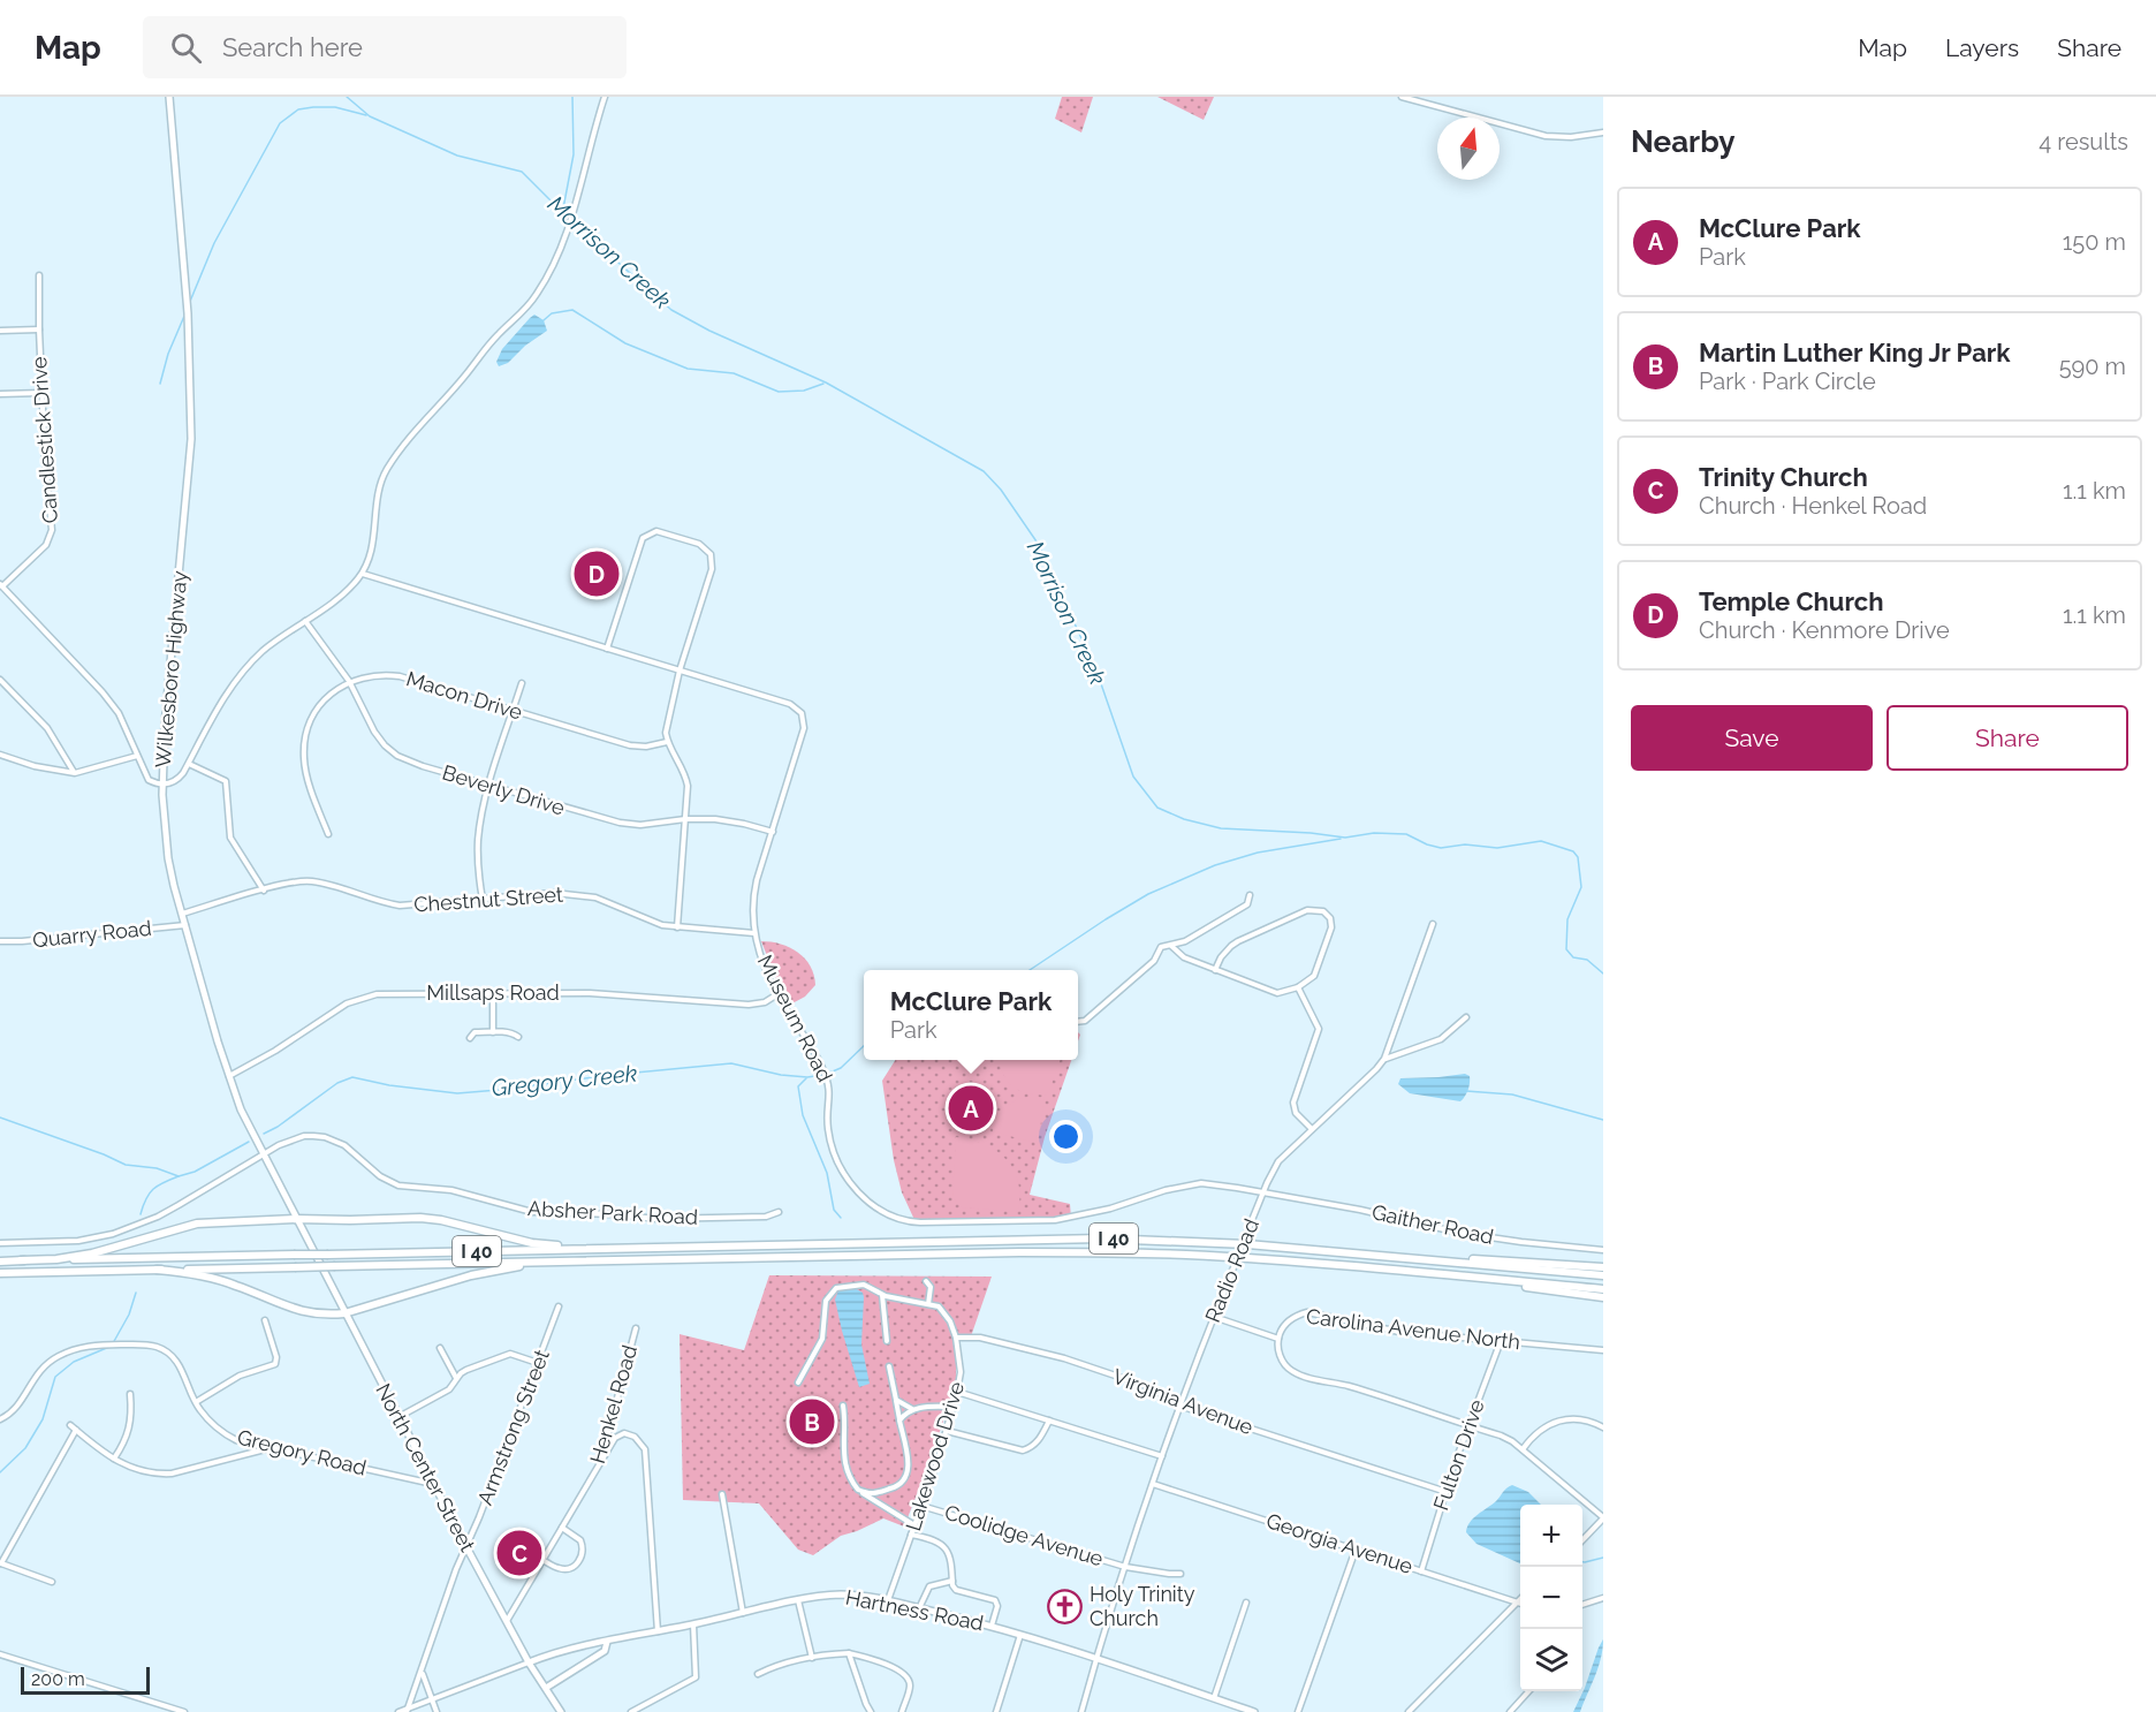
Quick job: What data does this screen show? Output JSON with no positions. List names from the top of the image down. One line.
{"streets":{"highway":["I 40"],"main road":["Wilkesboro Highway","North Center Street","Hartness Road"],"street":["Candlestick Drive","Macon Drive","Beverly Drive","Chestnut Street","Quarry Road","Millsaps Road","Museum Road","Absher Park Road","Gaither Road","Radio Road","Carolina Avenue North","Virginia Avenue","Henkel Road","Armstrong Street","Gregory Road","Fulton Drive","Lakewood Drive","Coolidge Avenue","Georgia Avenue"]},"crossings":[["Wilkesboro Highway","Chestnut Street"],["Wilkesboro Highway","Quarry Road"],["Wilkesboro Highway","Millsaps Road"],["Wilkesboro Highway","Absher Park Road"],["Wilkesboro Highway","North Center Street"],["Macon Drive","Beverly Drive"],["Beverly Drive","Museum Road"],["Chestnut Street","Museum Road"],["Millsaps Road","Museum Road"],["Museum Road","Gaither Road"],["Museum Road","Radio Road"],["Gaither Road","Radio Road"],["Radio Road","Virginia Avenue"],["Radio Road","Coolidge Avenue"],["Radio Road","Georgia Avenue"],["Radio Road","Hartness Road"],["Carolina Avenue North","Fulton Drive"],["Virginia Avenue","Fulton Drive"],["Virginia Avenue","Lakewood Drive"],["Henkel Road","North Center Street"],["Armstrong Street","North Center Street"],["Gregory Road","North Center Street"],["Fulton Drive","Georgia Avenue"],["Lakewood Drive","Coolidge Avenue"],["Lakewood Drive","Hartness Road"],["North Center Street","Hartness Road"]],"water":["Morrison Creek","Gregory Creek"],"places":{"church":["Holy Trinity Church"]},"scale_bar":"200 m","north":"top","page":{"header":"Map","search":"Search here","nav":["Map","Layers","Share"],"heading":["Nearby","4 results"],"list":[{"mark":"A","name":"McClure Park","note":"Park","value":"150 m"},{"mark":"B","name":"Martin Luther King Jr Park","note":"Park · Park Circle","value":"590 m"},{"mark":"C","name":"Trinity Church","note":"Church · Henkel Road","value":"1.1 km"},{"mark":"D","name":"Temple Church","note":"Church · Kenmore Drive","value":"1.1 km"}],"pins":["D","A","B","C"],"buttons":["Save","Share"],"popup":["McClure Park","Park"],"map_buttons":["+","−"],"scale":"200 m"}}
